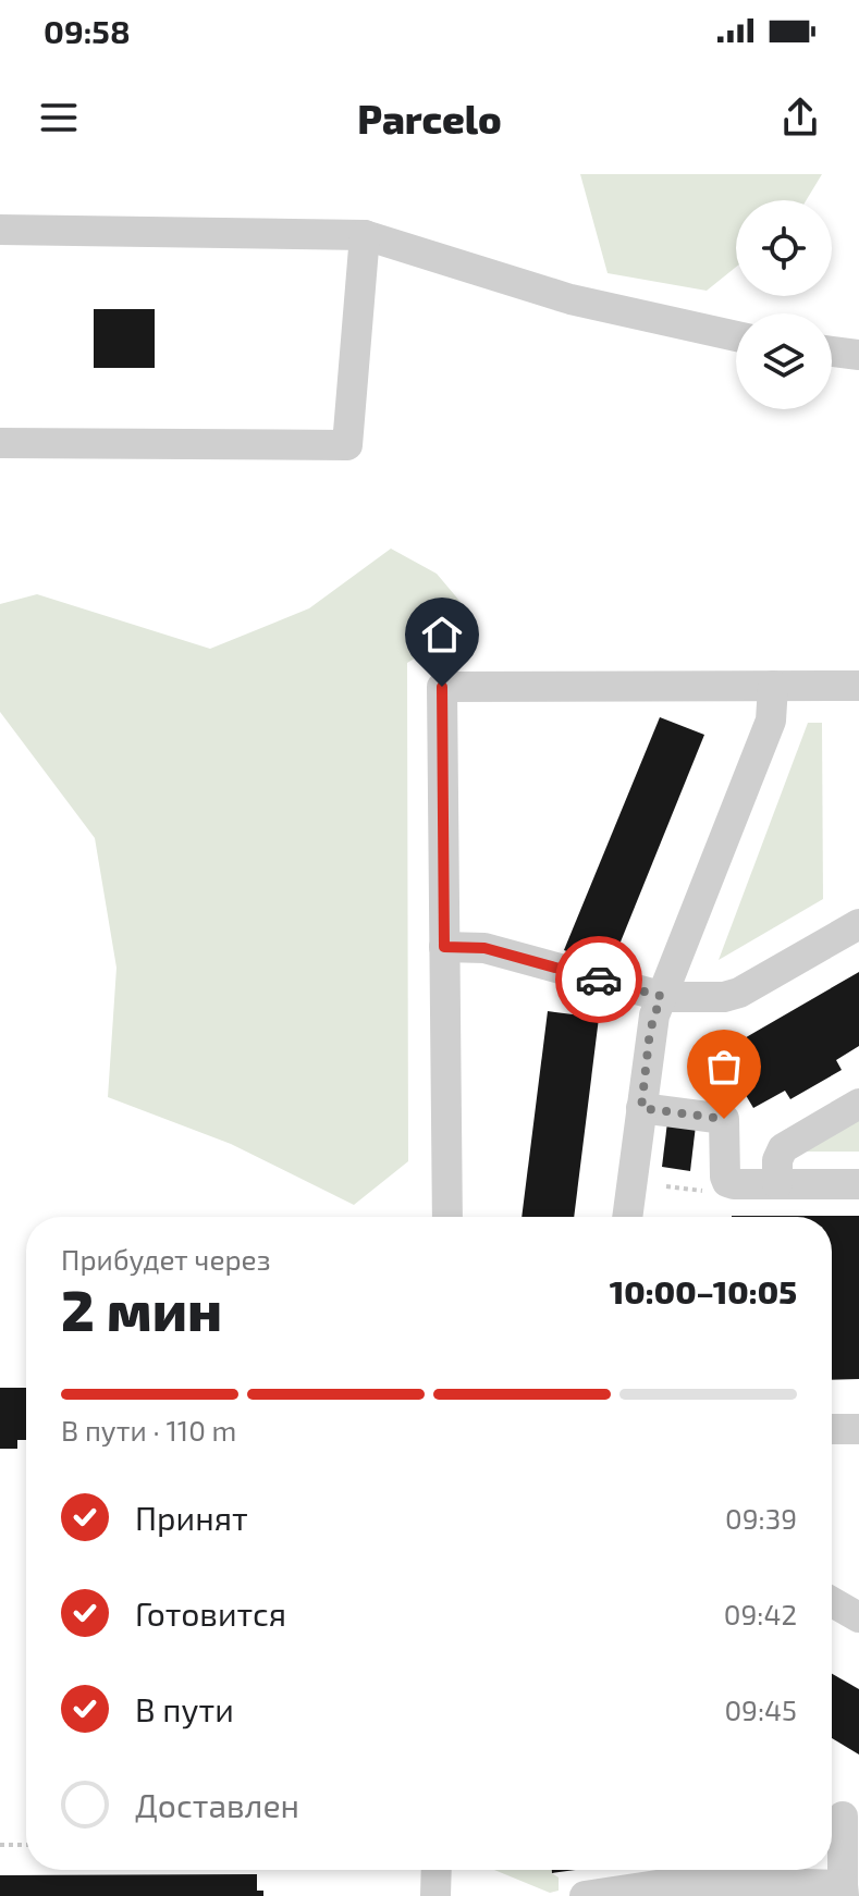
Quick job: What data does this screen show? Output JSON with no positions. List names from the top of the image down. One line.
{"page":{"status":"09:58","header":"Parcelo","heading":["2 мин","Прибудет через","10:00–10:05"],"bar":"В пути · 110 m","list":[["Принят","09:39"],["Готовится","09:42"],["В пути","09:45"],"Доставлен"]}}
